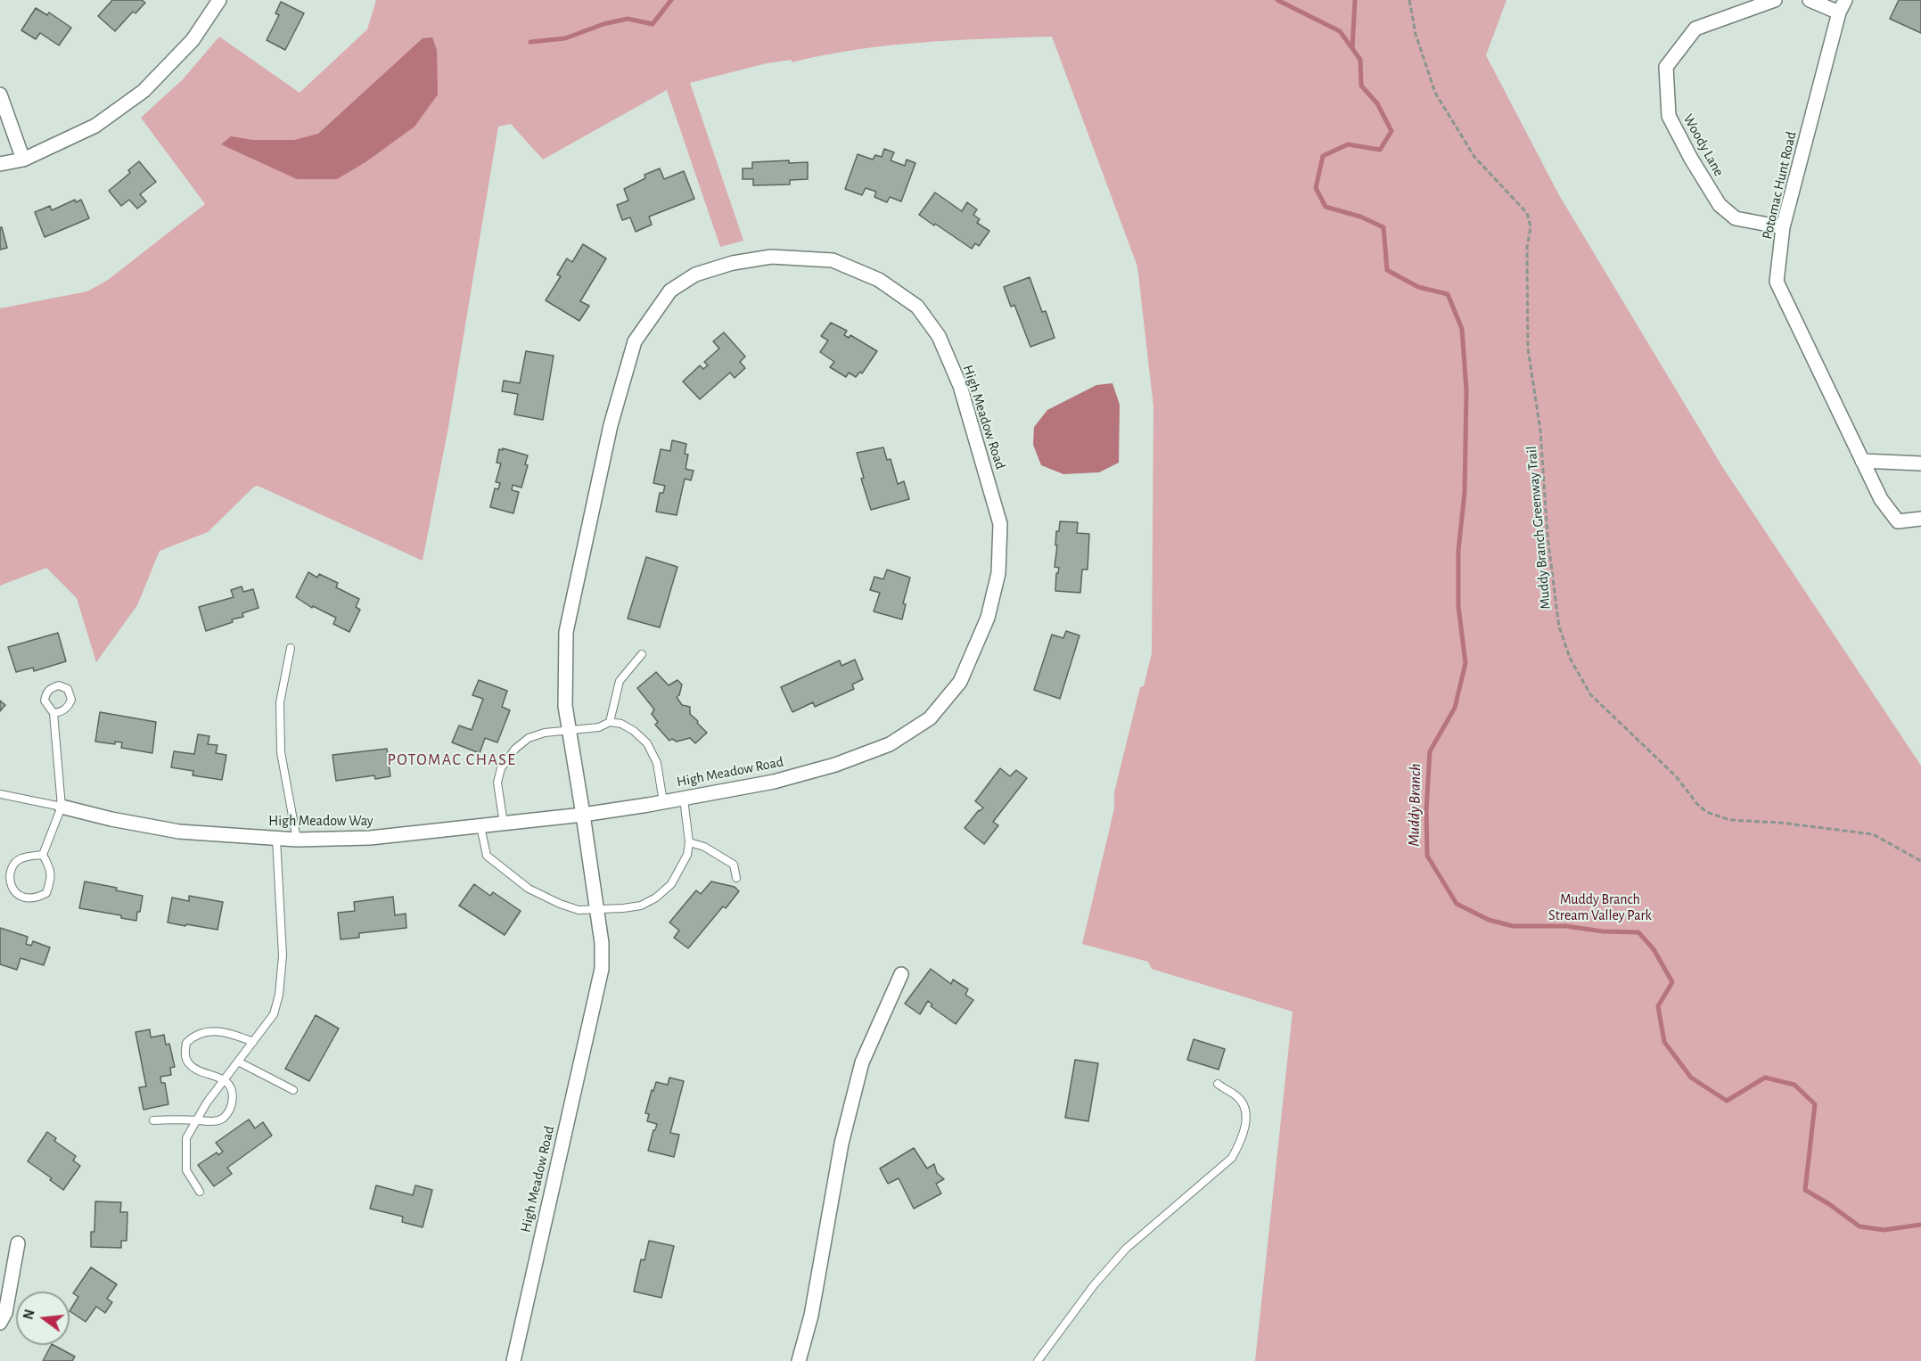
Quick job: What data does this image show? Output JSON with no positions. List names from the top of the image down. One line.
{"streets":{"street":["Woody Lane","Potomac Hunt Road","High Meadow Road","High Meadow Way"],"path":["Muddy Branch Greenway Trail"]},"crossings":[["Woody Lane","Potomac Hunt Road"],["High Meadow Road","High Meadow Way"]],"districts":["POTOMAC CHASE"],"water":["Muddy Branch"],"parks":["Muddy Branch Stream Valley Park"],"north":"left"}
